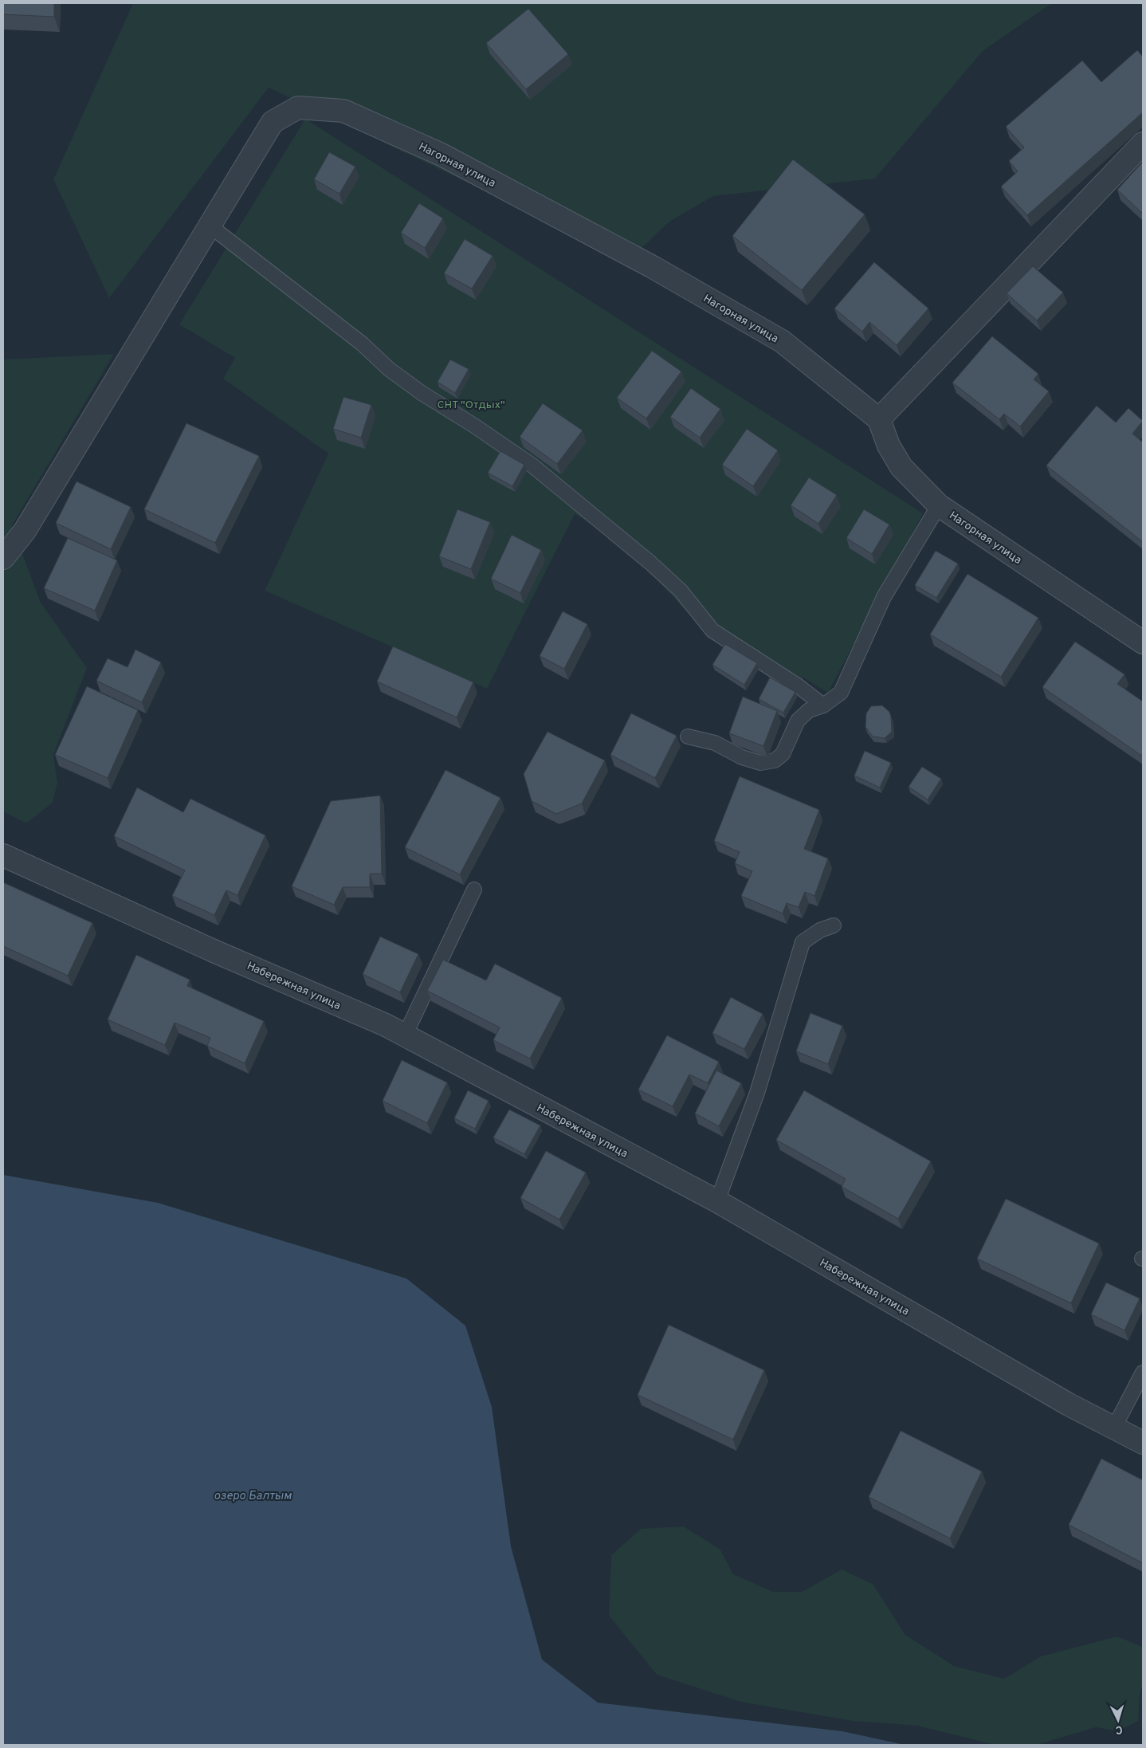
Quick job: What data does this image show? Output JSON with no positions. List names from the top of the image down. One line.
{"streets":{"street":["Нагорная улица","Набережная улица"]},"water":["озеро Балтым"],"parks":["СНТ \"Отдых\""],"north":"bottom"}
